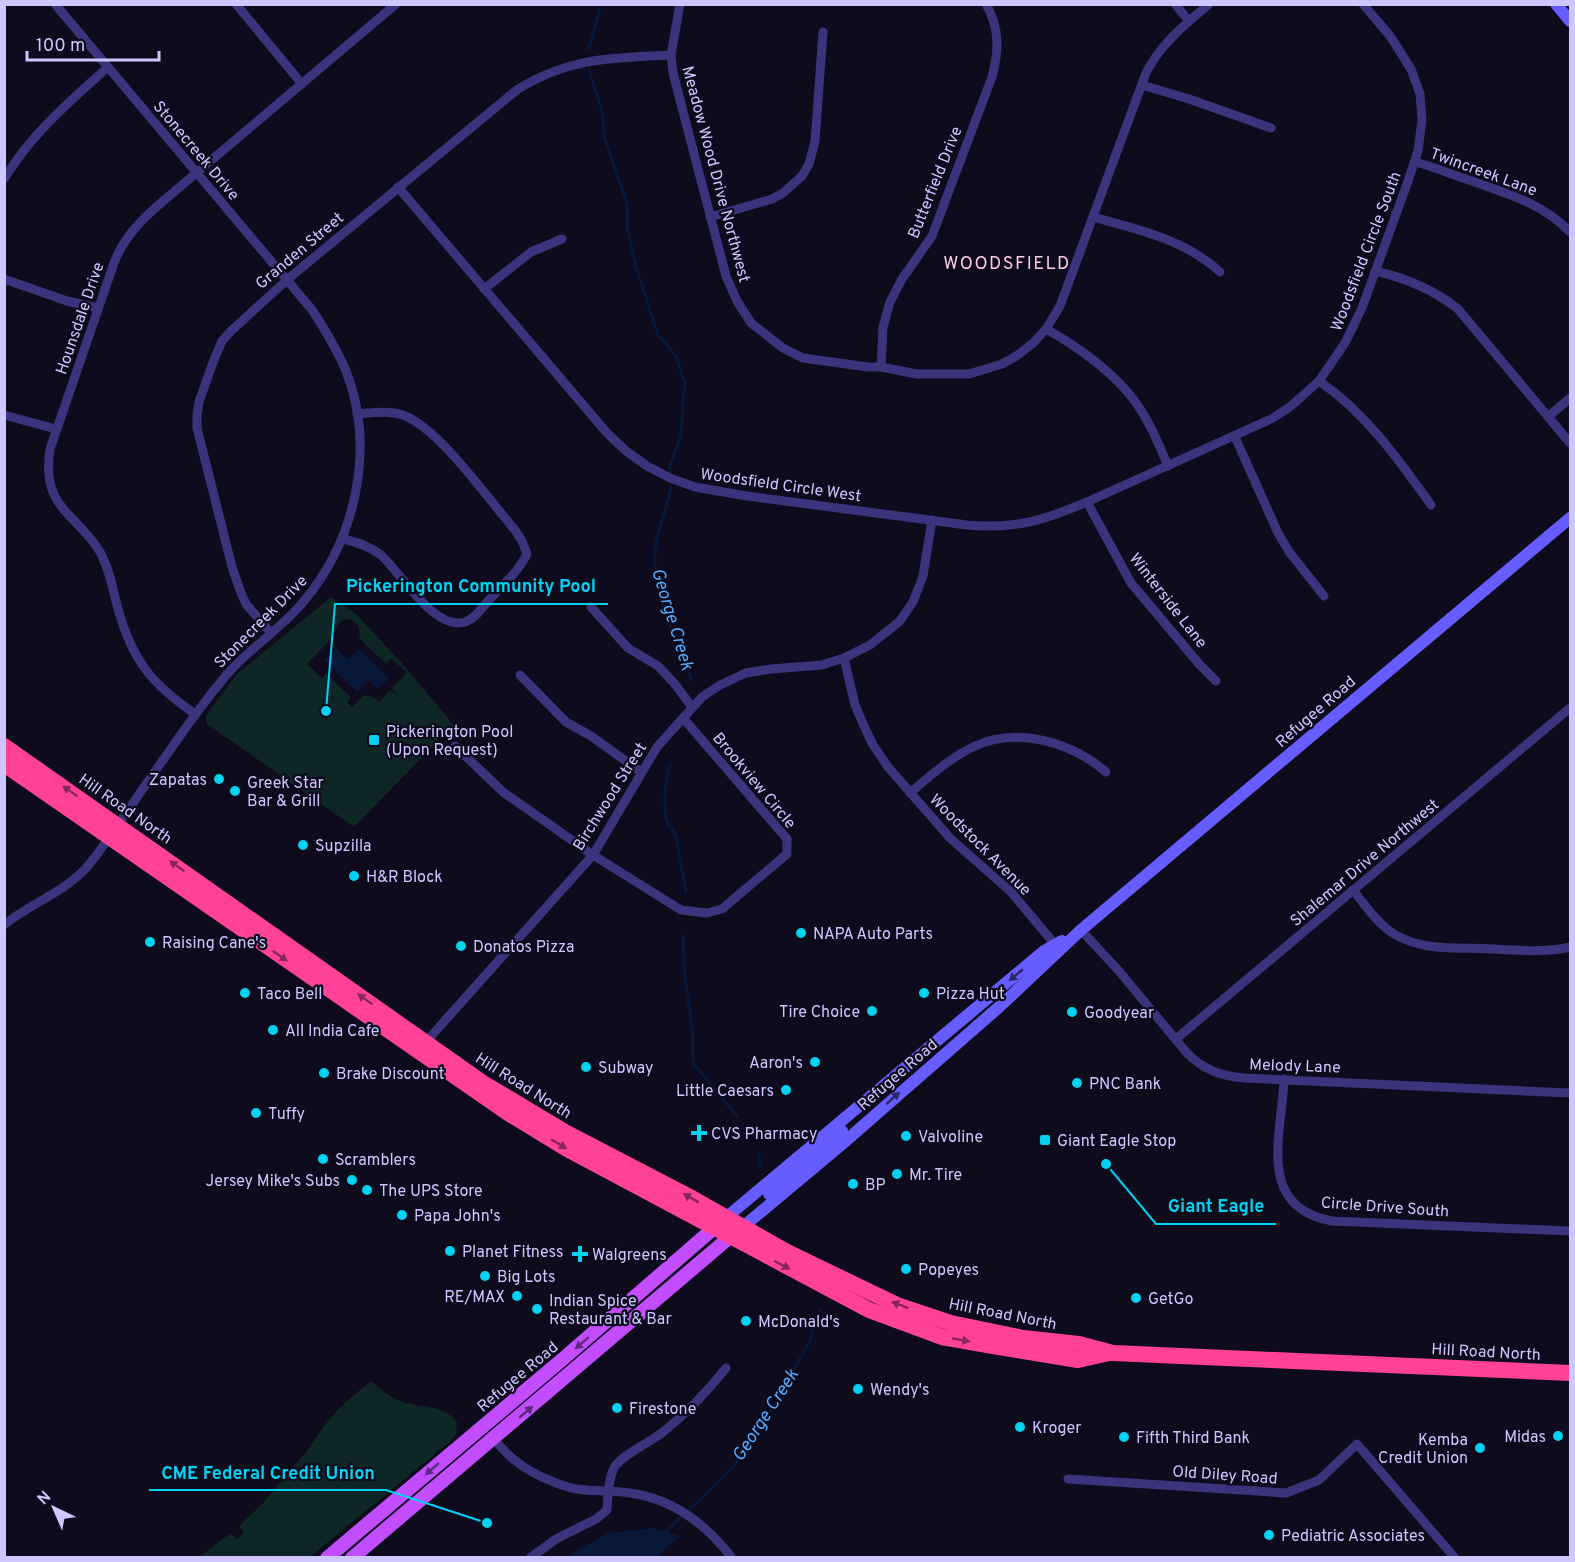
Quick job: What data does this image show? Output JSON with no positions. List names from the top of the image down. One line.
{"streets":{"highway":["Hill Road North"],"main road":["Refugee Road"],"street":["Stonecreek Drive","Twincreek Lane","Meadow Wood Drive Northwest","Butterfield Drive","Granden Street","Woodsfield Circle South","Hounsdale Drive","Woodsfield Circle West","Winterside Lane","Brookview Circle","Birchwood Street","Woodstock Avenue","Shalemar Drive Northwest","Melody Lane","Circle Drive South","Old Diley Road"]},"crossings":[["Stonecreek Drive","Granden Street"],["Stonecreek Drive","Hounsdale Drive"],["Stonecreek Drive","Hill Road North"],["Twincreek Lane","Woodsfield Circle South"],["Meadow Wood Drive Northwest","Butterfield Drive"],["Meadow Wood Drive Northwest","Granden Street"],["Granden Street","Woodsfield Circle West"],["Woodsfield Circle South","Woodsfield Circle West"],["Woodsfield Circle West","Winterside Lane"],["Woodsfield Circle West","Birchwood Street"],["Refugee Road","Hill Road North"],["Refugee Road","Woodstock Avenue"],["Refugee Road","Melody Lane"],["Brookview Circle","Birchwood Street"],["Birchwood Street","Hill Road North"],["Birchwood Street","Woodstock Avenue"],["Shalemar Drive Northwest","Melody Lane"],["Melody Lane","Circle Drive South"]],"districts":["WOODSFIELD"],"water":["George Creek"],"places":{"other":["Pickerington Community Pool","Zapatas","Greek Star Bar & Grill","Supzilla","H&R Block","NAPA Auto Parts","Raising Cane's","Donatos Pizza","Taco Bell","Pizza Hut","Tire Choice","Goodyear","All India Cafe","Aaron's","Subway","Brake Discount","PNC Bank","Little Caesars","Tuffy","Valvoline","Scramblers","Giant Eagle","Mr. Tire","Jersey Mike's Subs","BP","The UPS Store","Papa John's","Planet Fitness","Popeyes","Big Lots","RE/MAX","GetGo","Indian Spice Restaurant & Bar","McDonald's","Wendy's","Firestone","Kroger","Midas","Fifth Third Bank","Kemba Credit Union","CME Federal Credit Union","Pediatric Associates"],"transit":["Pickerington Pool (Upon Request)","Giant Eagle Stop"],"health":["CVS Pharmacy","Walgreens"]},"scale_bar":"100 m","north":"top left"}
